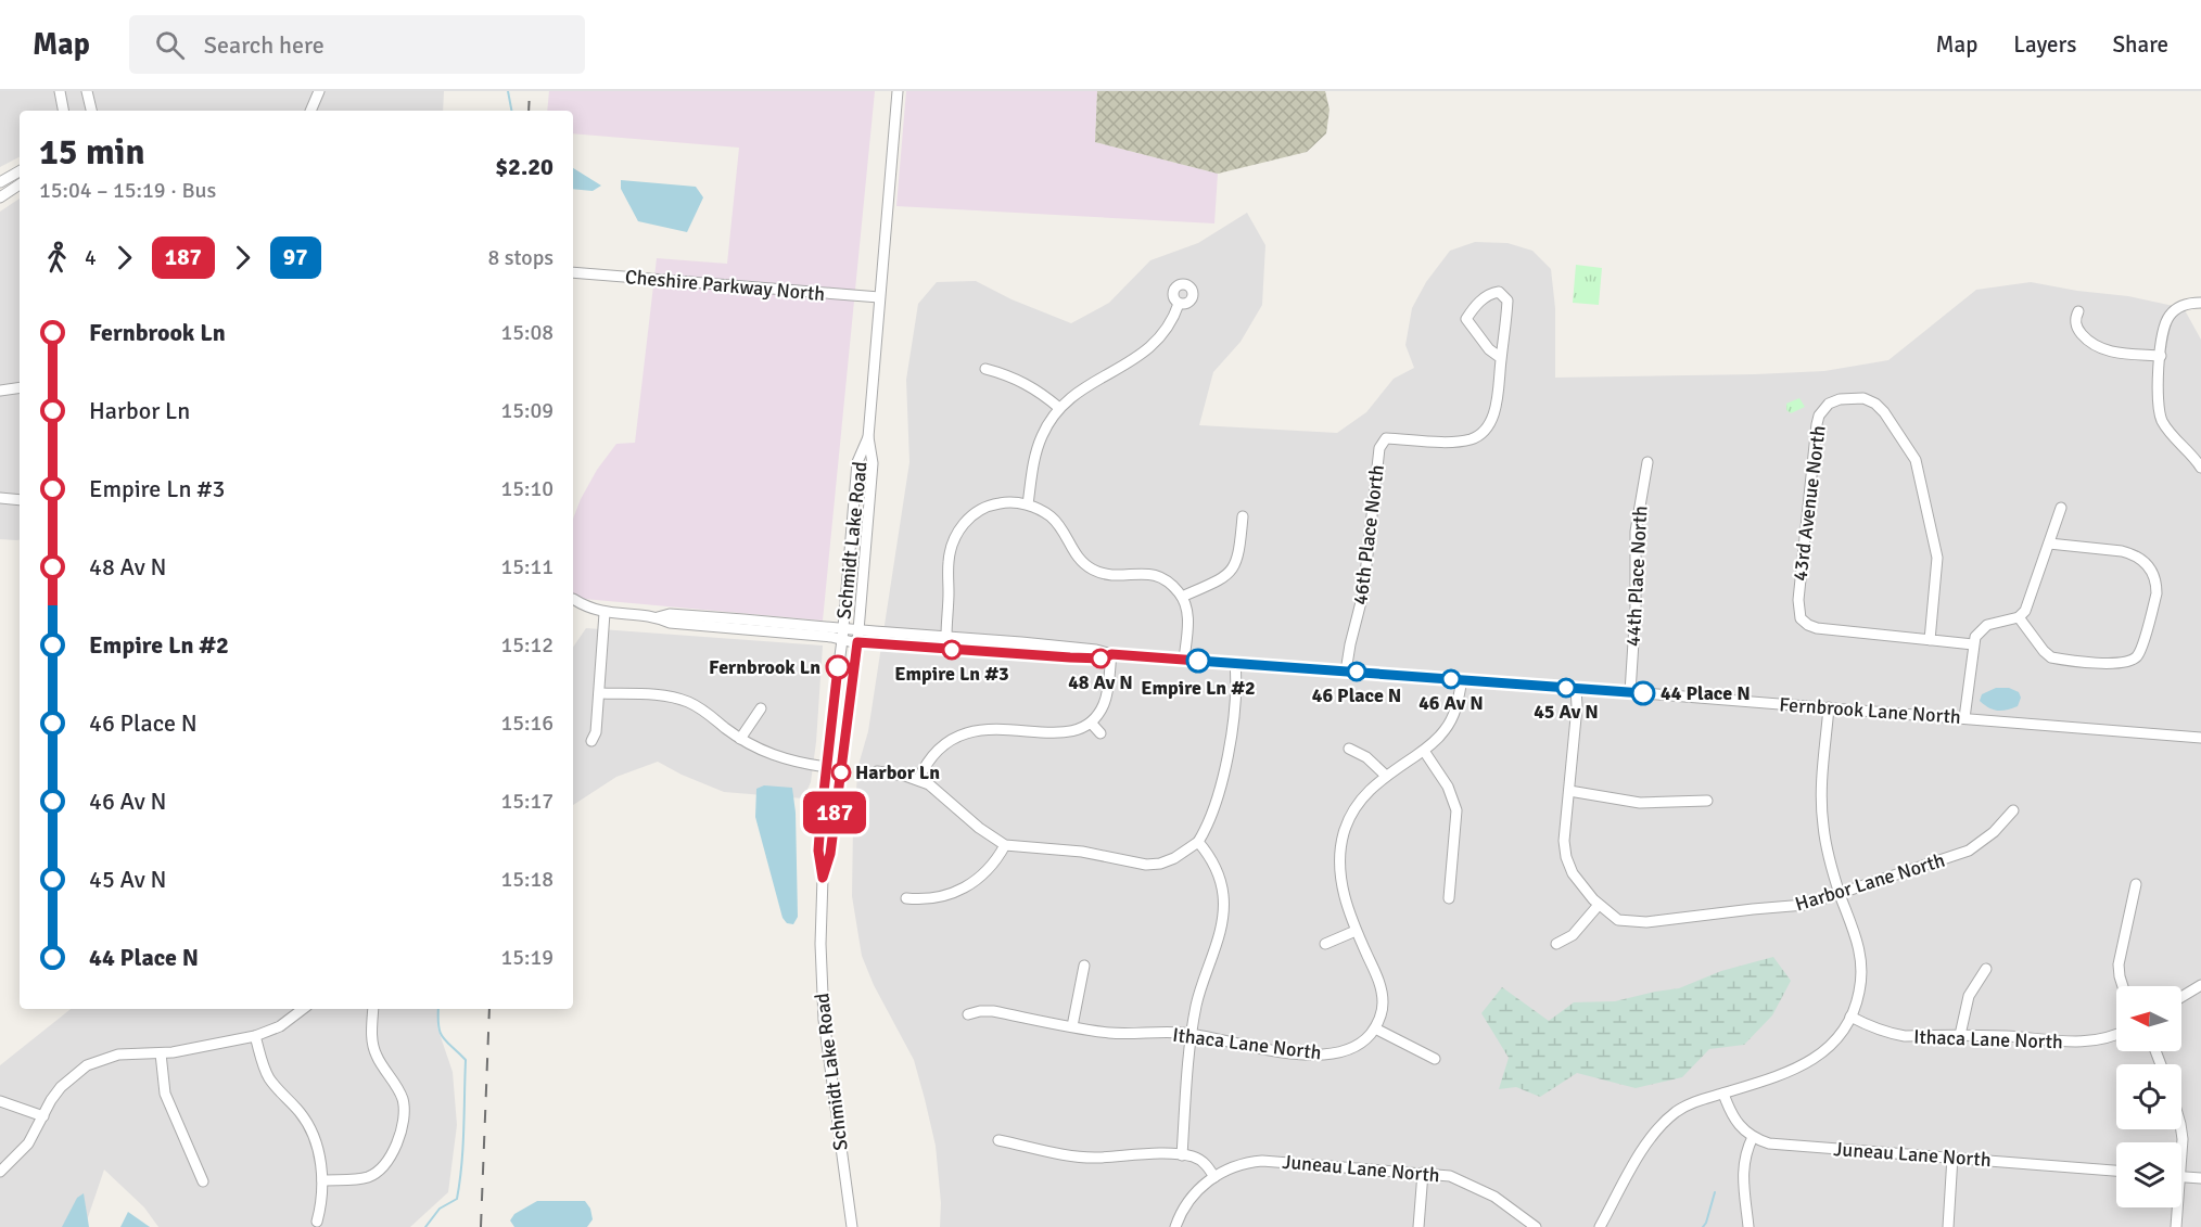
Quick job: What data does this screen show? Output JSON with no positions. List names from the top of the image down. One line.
{"streets":{"street":["Cheshire Parkway North","43rd Avenue North","46th Place North","Schmidt Lake Road","44th Place North","Fernbrook Lane North","Harbor Lane North","Ithaca Lane North","Juneau Lane North"]},"crossings":[["Cheshire Parkway North","Schmidt Lake Road"],["46th Place North","Fernbrook Lane North"],["Schmidt Lake Road","Fernbrook Lane North"],["44th Place North","Fernbrook Lane North"]],"places":["Empire Ln #3","48 Av N","Empire Ln #2","Fernbrook Ln","46 Place N","46 Av N","45 Av N","44 Place N","Harbor Ln"],"lines":["bus line 187","bus line 97"],"north":"left","page":{"header":"Map","search":"Search here","nav":["Map","Layers","Share"],"on_map":"187","heading":["15 min","15:04 – 15:19 · Bus","$2.20"],"legs":["4","187","97","8 stops"],"list":[{"name":"Fernbrook Ln","value":"15:08"},{"name":"Harbor Ln","value":"15:09"},{"name":"Empire Ln #3","value":"15:10"},{"name":"48 Av N","value":"15:11"},{"name":"Empire Ln #2","value":"15:12"},{"name":"46 Place N","value":"15:16"},{"name":"46 Av N","value":"15:17"},{"name":"45 Av N","value":"15:18"},{"name":"44 Place N","value":"15:19"}]}}
